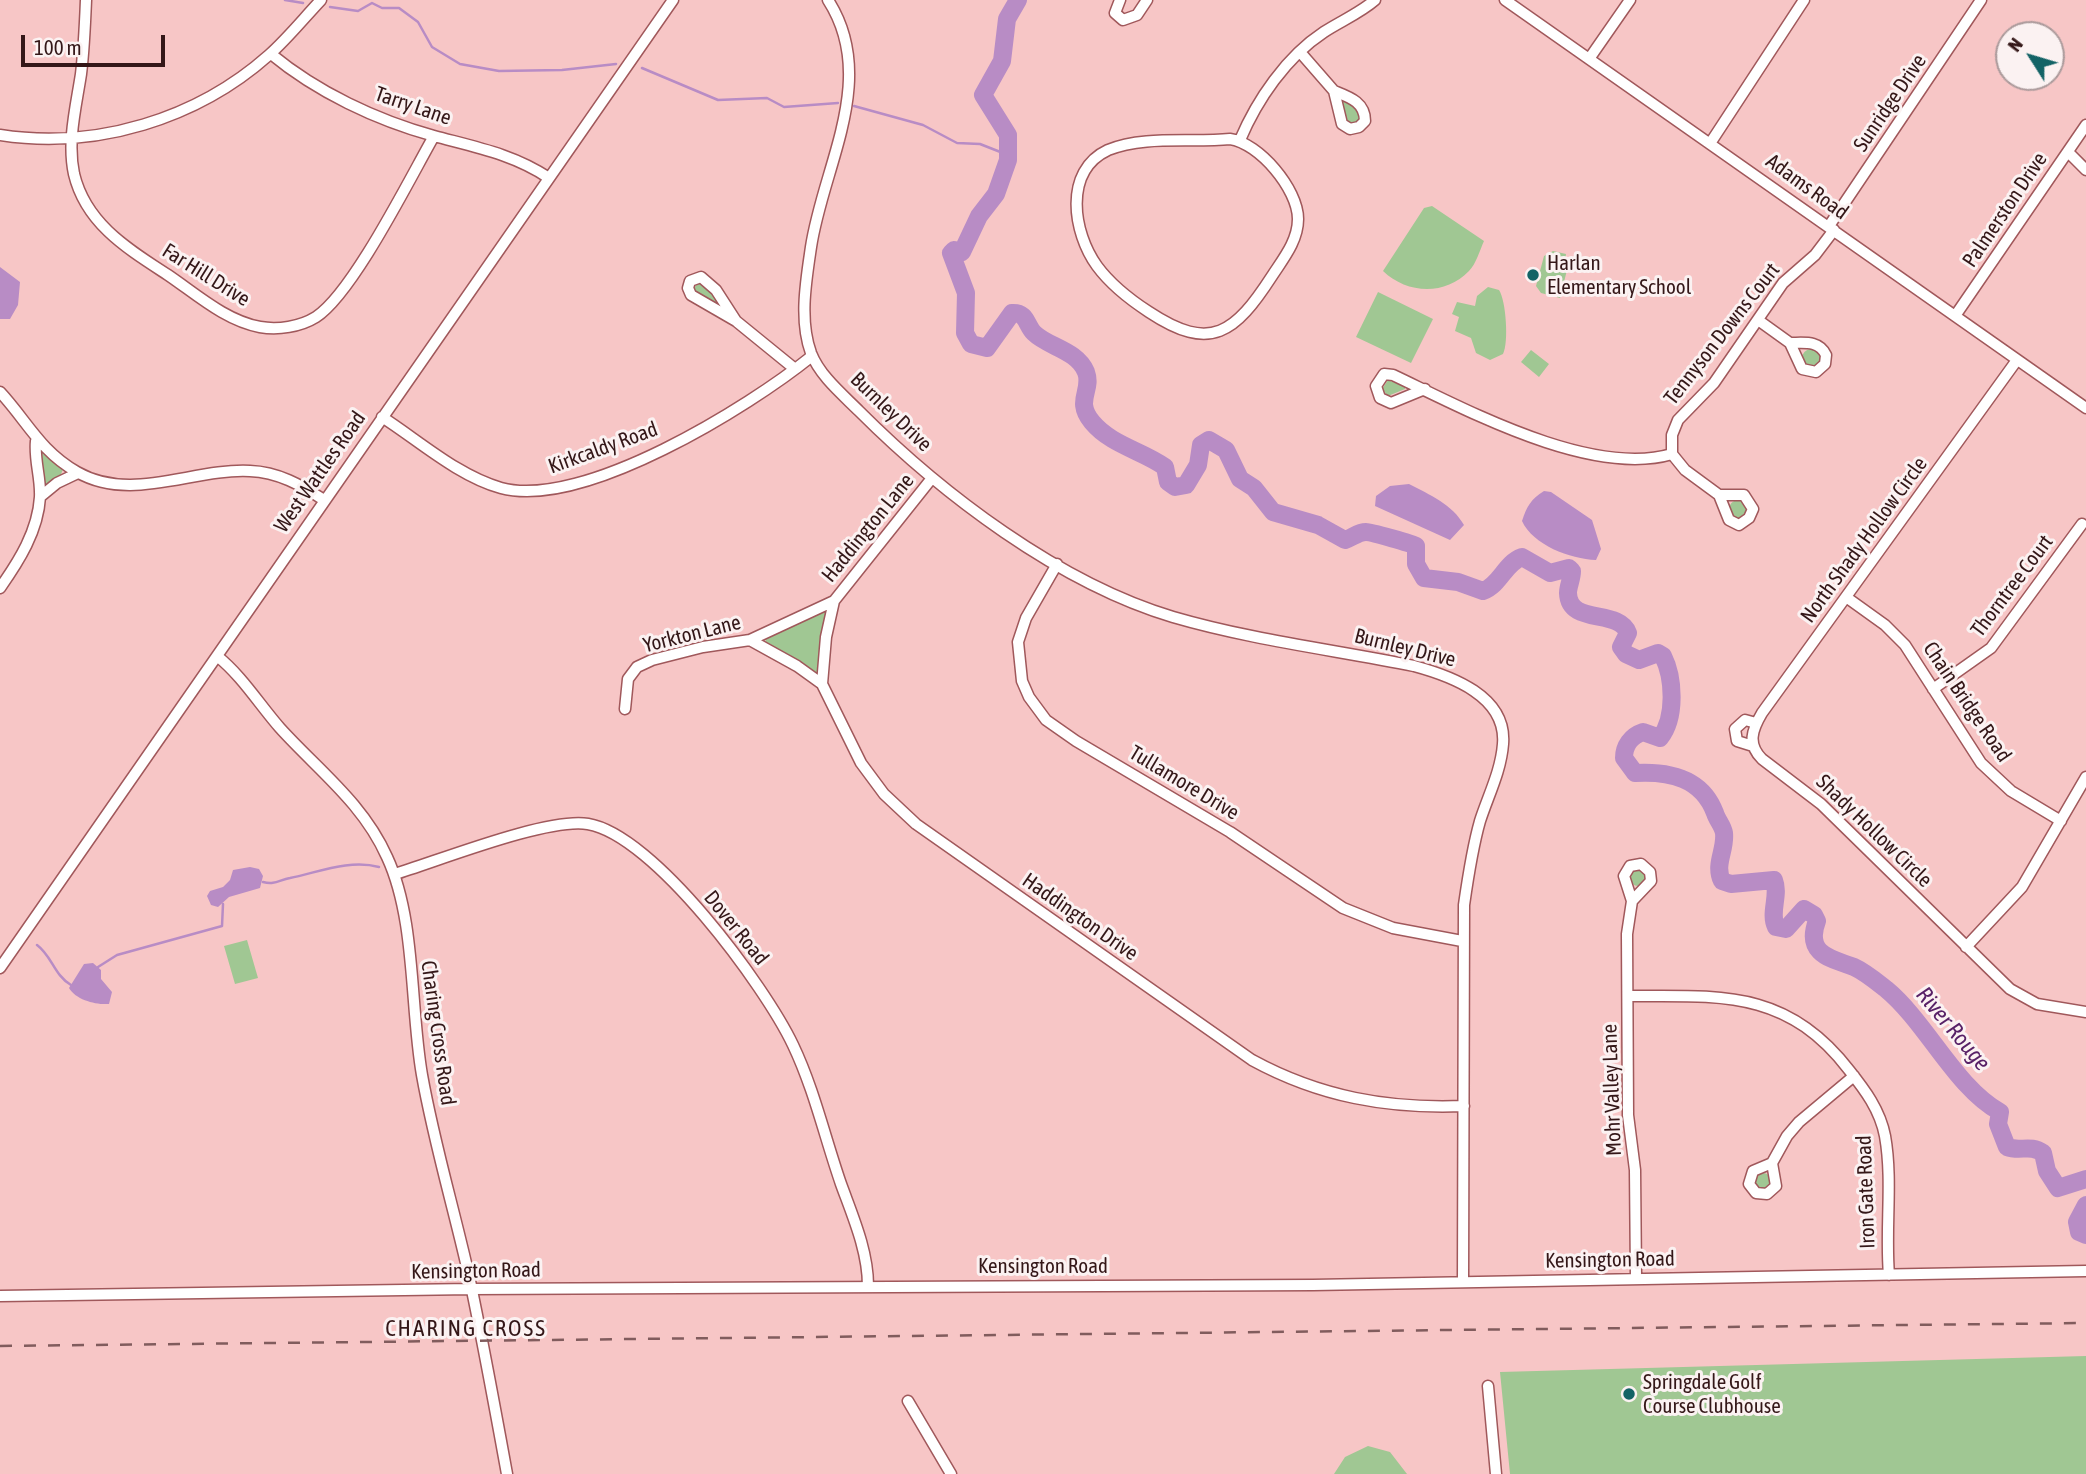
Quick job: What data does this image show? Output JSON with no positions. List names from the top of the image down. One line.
{"streets":{"street":["Sunridge Drive","Tarry Lane","Adams Road","Palmerston Drive","Far Hill Drive","Tennyson Downs Court","Burnley Drive","Kirkcaldy Road","West Wattles Road","Haddington Lane","North Shady Hollow Circle","Thorntree Court","Yorkton Lane","Chain Bridge Road","Tullamore Drive","Shady Hollow Circle","Haddington Drive","Dover Road","Charing Cross Road","Mohr Valley Lane","Iron Gate Road","Kensington Road"]},"crossings":[["Sunridge Drive","Adams Road"],["Sunridge Drive","Tennyson Downs Court"],["Tarry Lane","Far Hill Drive"],["Tarry Lane","West Wattles Road"],["Adams Road","Palmerston Drive"],["Adams Road","Tennyson Downs Court"],["Adams Road","North Shady Hollow Circle"],["Burnley Drive","Haddington Lane"],["Burnley Drive","Tullamore Drive"],["Burnley Drive","Haddington Drive"],["Burnley Drive","Kensington Road"],["Kirkcaldy Road","West Wattles Road"],["West Wattles Road","Charing Cross Road"],["Haddington Lane","Yorkton Lane"],["Haddington Lane","Haddington Drive"],["North Shady Hollow Circle","Chain Bridge Road"],["North Shady Hollow Circle","Shady Hollow Circle"],["Thorntree Court","Chain Bridge Road"],["Yorkton Lane","Haddington Drive"],["Dover Road","Charing Cross Road"],["Dover Road","Kensington Road"],["Charing Cross Road","Kensington Road"],["Mohr Valley Lane","Iron Gate Road"],["Mohr Valley Lane","Kensington Road"],["Iron Gate Road","Kensington Road"]],"districts":["CHARING CROSS"],"water":["River Rouge"],"places":["Harlan Elementary School","Springdale Golf Course Clubhouse"],"scale_bar":"100 m","north":"top left"}
